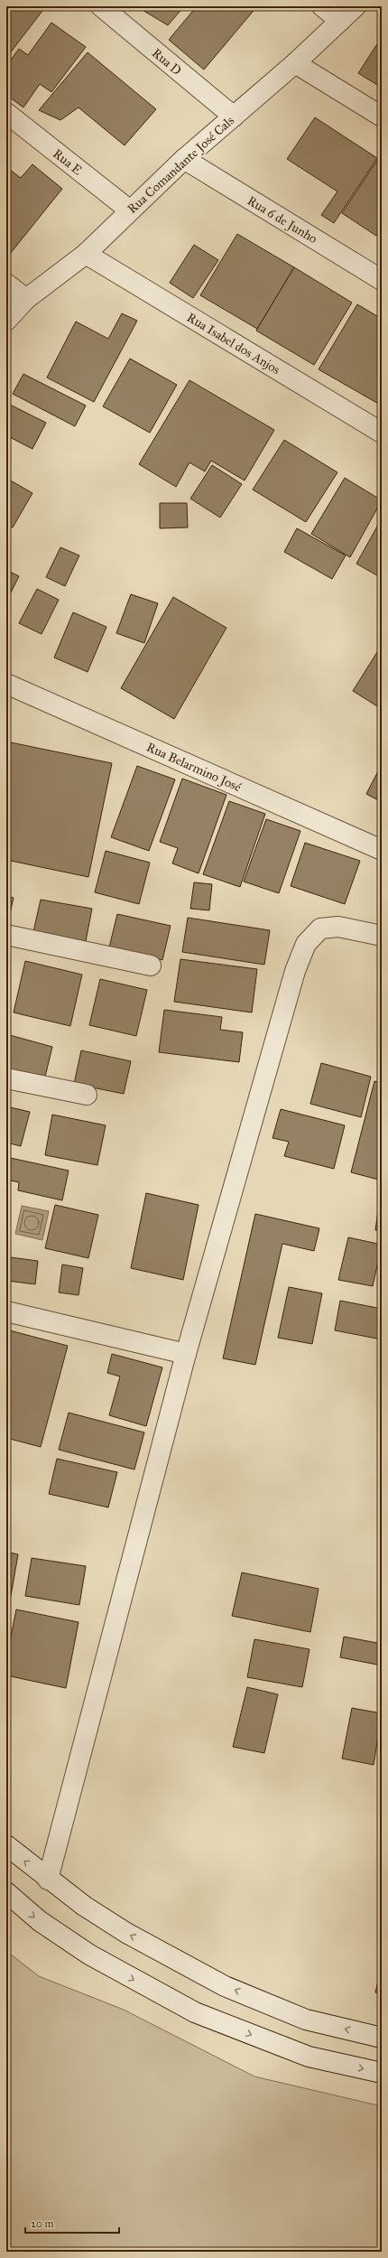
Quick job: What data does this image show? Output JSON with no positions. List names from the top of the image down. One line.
{"streets":{"street":["Rua D","Rua E","Rua Comandante José Cals","Rua 6 de Junho","Rua Isabel dos Anjos","Rua Belarmino José"]},"crossings":[["Rua D","Rua Comandante José Cals"],["Rua E","Rua Comandante José Cals"],["Rua Comandante José Cals","Rua 6 de Junho"],["Rua Comandante José Cals","Rua Isabel dos Anjos"]],"scale_bar":"20 m"}
